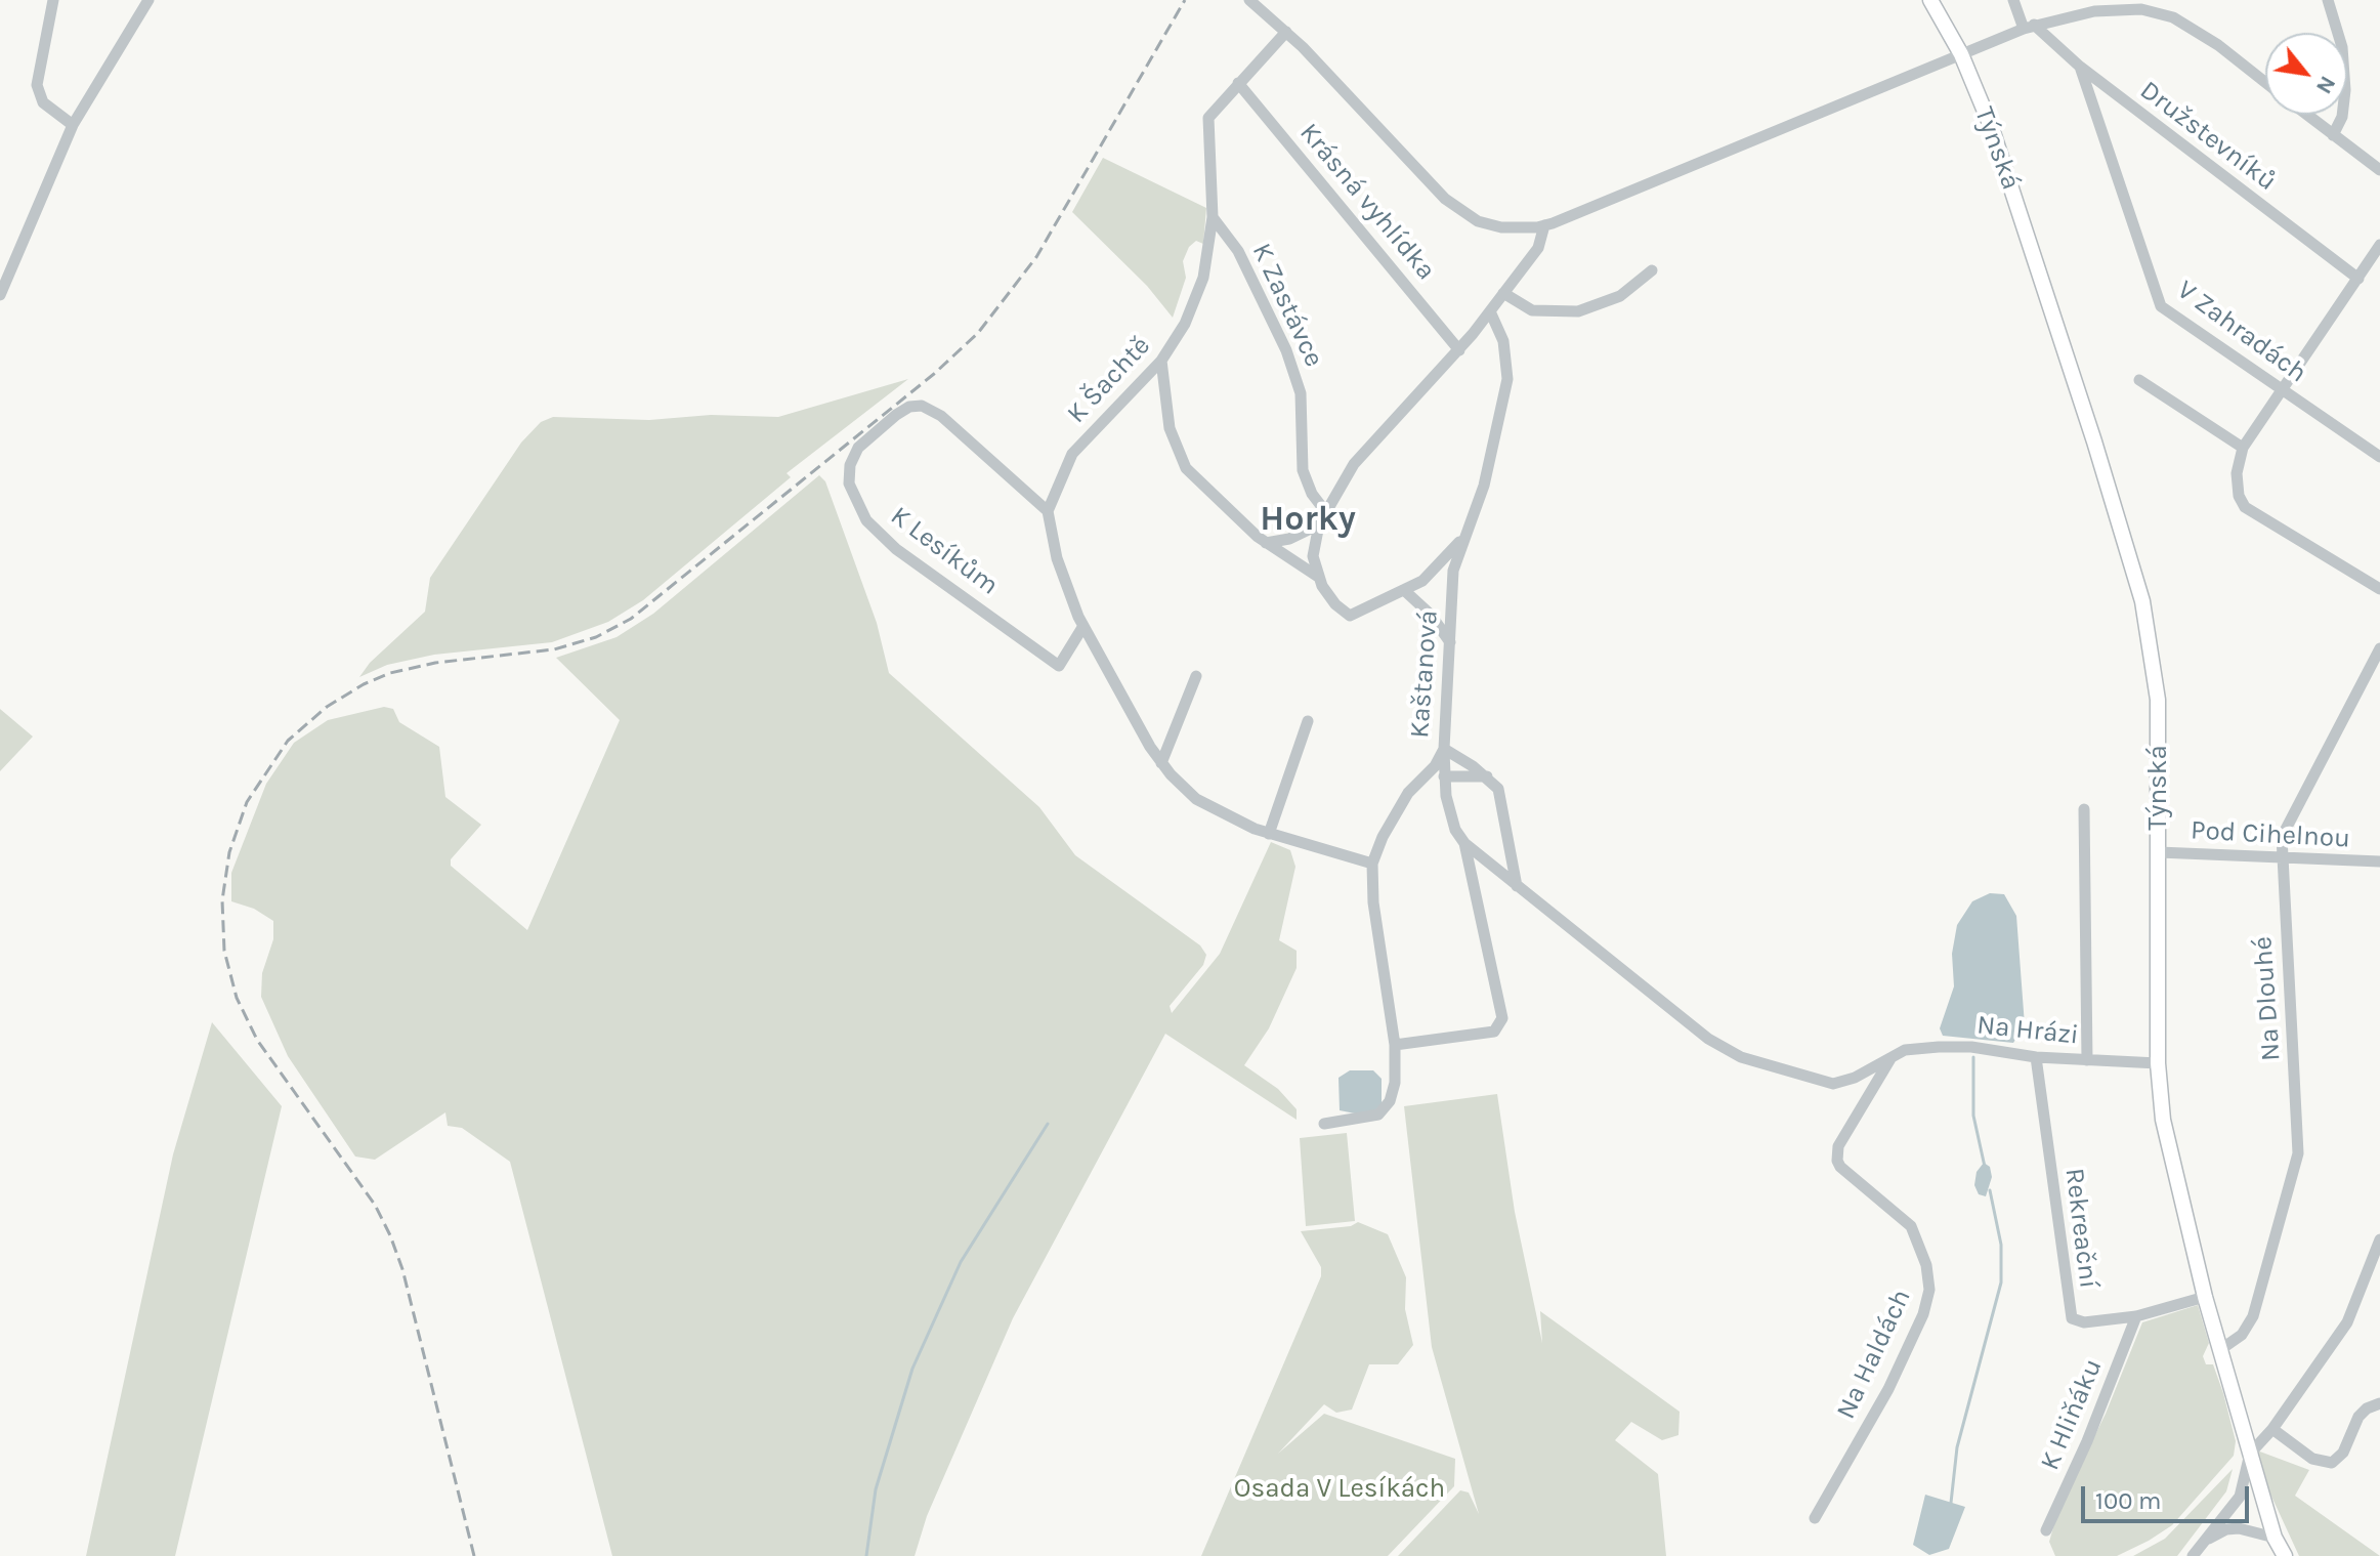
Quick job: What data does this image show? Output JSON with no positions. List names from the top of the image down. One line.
{"streets":{"main road":["Týnská"],"street":["Družstevníků","Krásná vyhlídka","K Zastávce","V Zahradách","K Šachtě","K Lesíkům","Kaštanová","Pod Cihelnou","Na Dlouhé","Na Hrázi","Rekreační","Na Haldách","K Hliňáku"]},"crossings":[["Družstevníků","V Zahradách"],["Týnská","Pod Cihelnou"],["Týnská","Na Dlouhé"],["Týnská","Na Hrázi"],["Týnská","Rekreační"],["Krásná vyhlídka","K Šachtě"],["K Zastávce","K Šachtě"],["K Šachtě","K Lesíkům"],["Pod Cihelnou","Na Dlouhé"],["Na Hrázi","Rekreační"],["Na Hrázi","Na Haldách"],["Rekreační","K Hliňáku"]],"districts":["Horky"],"parks":["Osada V Lesíkách"],"scale_bar":"100 m","north":"bottom right"}
